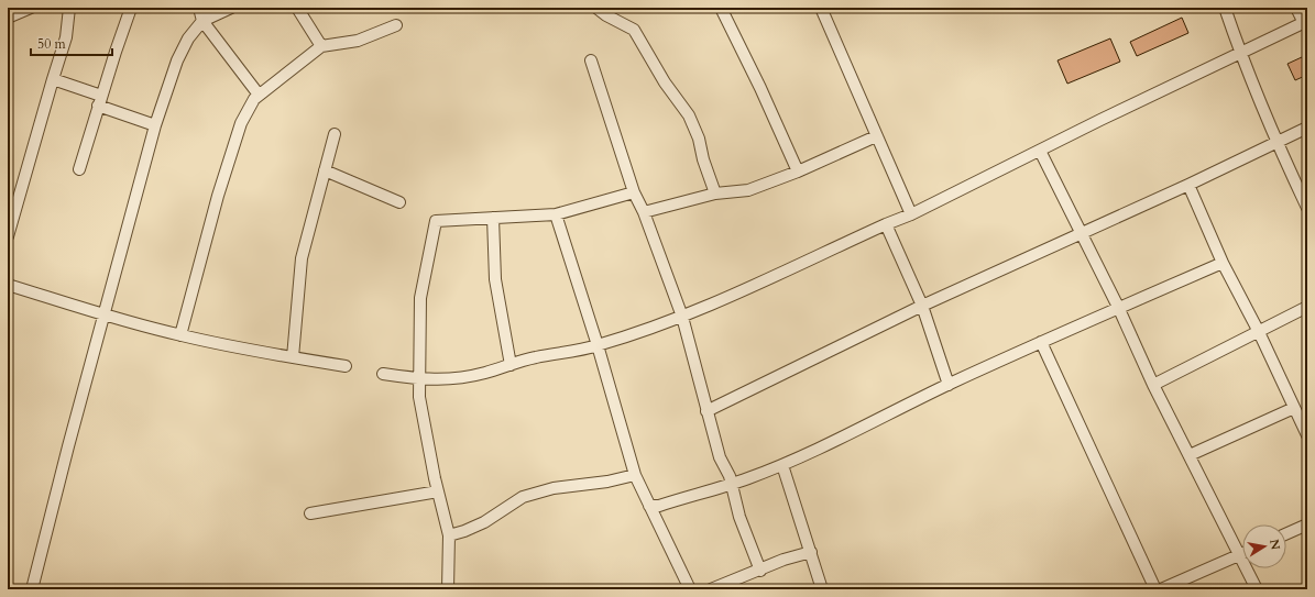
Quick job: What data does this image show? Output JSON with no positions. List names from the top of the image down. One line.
{"scale_bar":"50 m","north":"right"}
